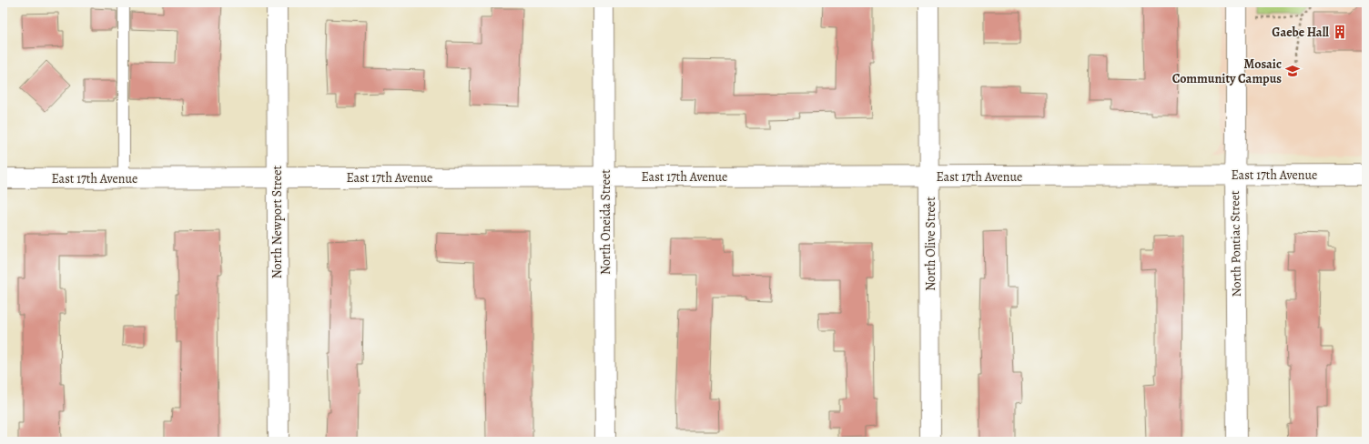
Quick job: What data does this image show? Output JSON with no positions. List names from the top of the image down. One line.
{"streets":{"street":["East 17th Avenue","North Newport Street","North Oneida Street","North Olive Street","North Pontiac Street"]},"crossings":[["East 17th Avenue","North Newport Street"],["East 17th Avenue","North Oneida Street"],["East 17th Avenue","North Olive Street"],["East 17th Avenue","North Pontiac Street"]],"places":{"building":["Gaebe Hall"],"school or university":["Mosaic Community Campus"]}}
